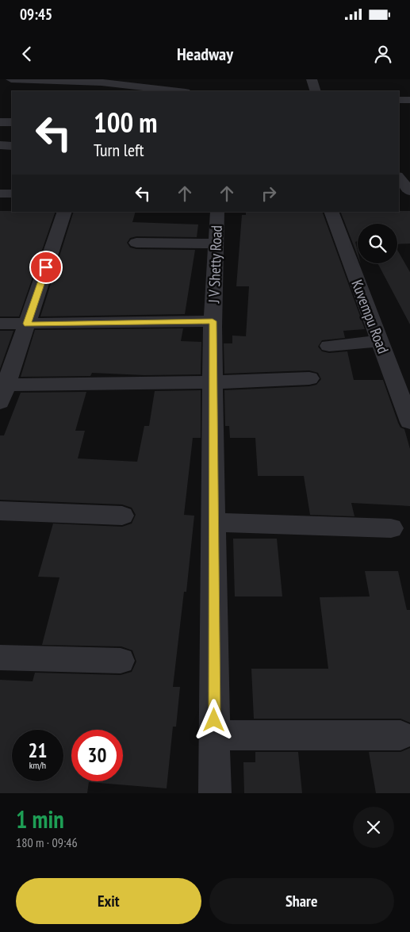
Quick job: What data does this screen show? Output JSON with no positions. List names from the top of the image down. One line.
{"streets":{"street":["J V Shetty Road","Kuvempu Road"]},"page":{"status":"09:45","header":"Headway","turn":["100 m","Turn left"],"speed":"21 km/h","limit":"30","heading":["1 min","180 m · 09:46"],"buttons":["Exit","Share"]}}
